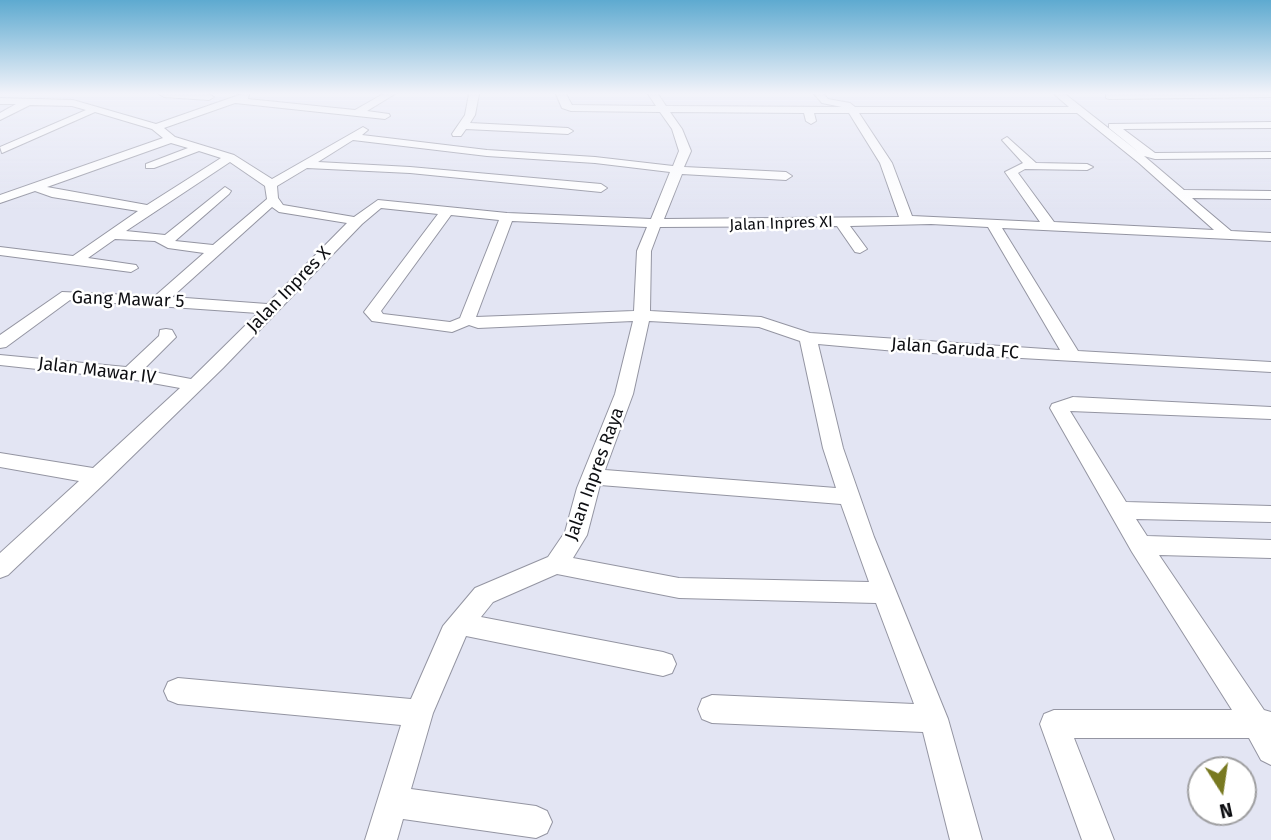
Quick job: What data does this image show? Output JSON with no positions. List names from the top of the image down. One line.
{"streets":{"street":["Jalan Inpres XI","Jalan Inpres X","Gang Mawar 5","Jalan Garuda FC","Jalan Mawar IV","Jalan Inpres Raya"]},"crossings":[["Jalan Inpres XI","Jalan Inpres X"],["Jalan Inpres XI","Jalan Inpres Raya"],["Jalan Inpres X","Gang Mawar 5"],["Jalan Inpres X","Jalan Garuda FC"],["Jalan Inpres X","Jalan Mawar IV"],["Jalan Inpres X","Jalan Inpres Raya"],["Jalan Garuda FC","Jalan Inpres Raya"]],"north":"bottom"}
